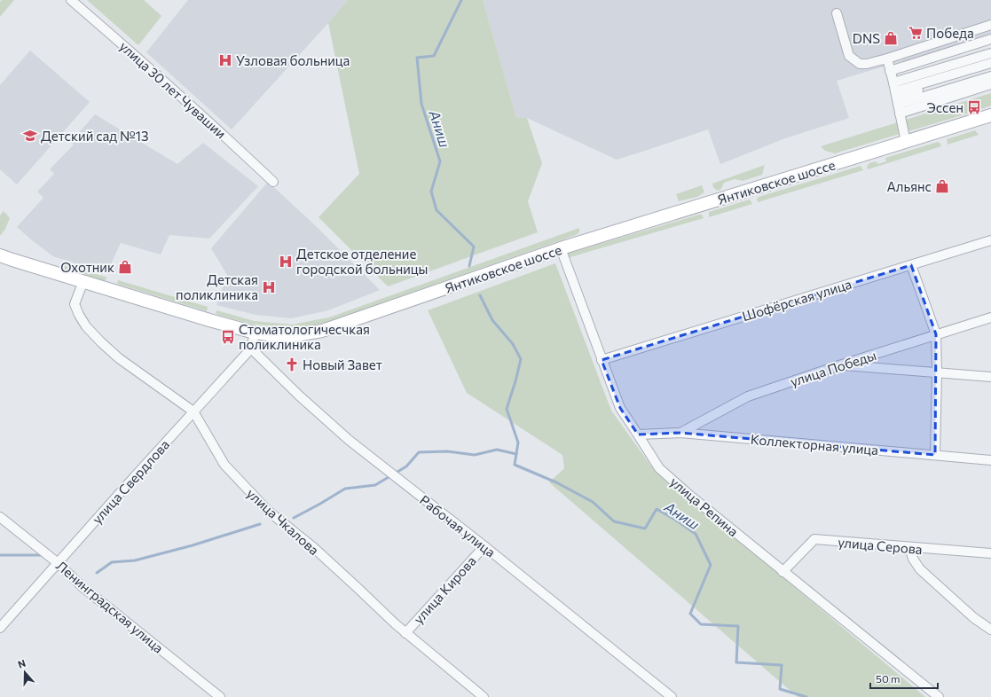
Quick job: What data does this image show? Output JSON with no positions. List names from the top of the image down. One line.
{"streets":{"main road":["Янтиковское шоссе"],"street":["улица 30 лет Чувашии","Шофёрская улица","улица Победы","Коллекторная улица","улица Свердлова","улица Репина","улица Чкалова","Рабочая улица","улица Серова","улица Кирова","Ленинградская улица"]},"crossings":[["Янтиковское шоссе","улица Свердлова"],["Янтиковское шоссе","улица Репина"],["Янтиковское шоссе","улица Чкалова"],["Шофёрская улица","улица Репина"],["улица Победы","Коллекторная улица"],["Коллекторная улица","улица Репина"],["улица Свердлова","улица Чкалова"],["улица Свердлова","Рабочая улица"],["улица Свердлова","Ленинградская улица"],["улица Репина","улица Серова"],["улица Чкалова","улица Кирова"],["Рабочая улица","улица Кирова"]],"water":["Аниш"],"places":{"supermarket":["Победа"],"shop":["DNS","Альянс","Охотник"],"hospital":["Узловая больница","Детское отделение городской больницы","Детская поликлиника"],"bus stop":["Эссен","Стоматологичесчкая поликлиника"],"school or university":["Детский сад №13"],"church":["Новый Завет"]},"scale_bar":"50 m","north":"top"}
